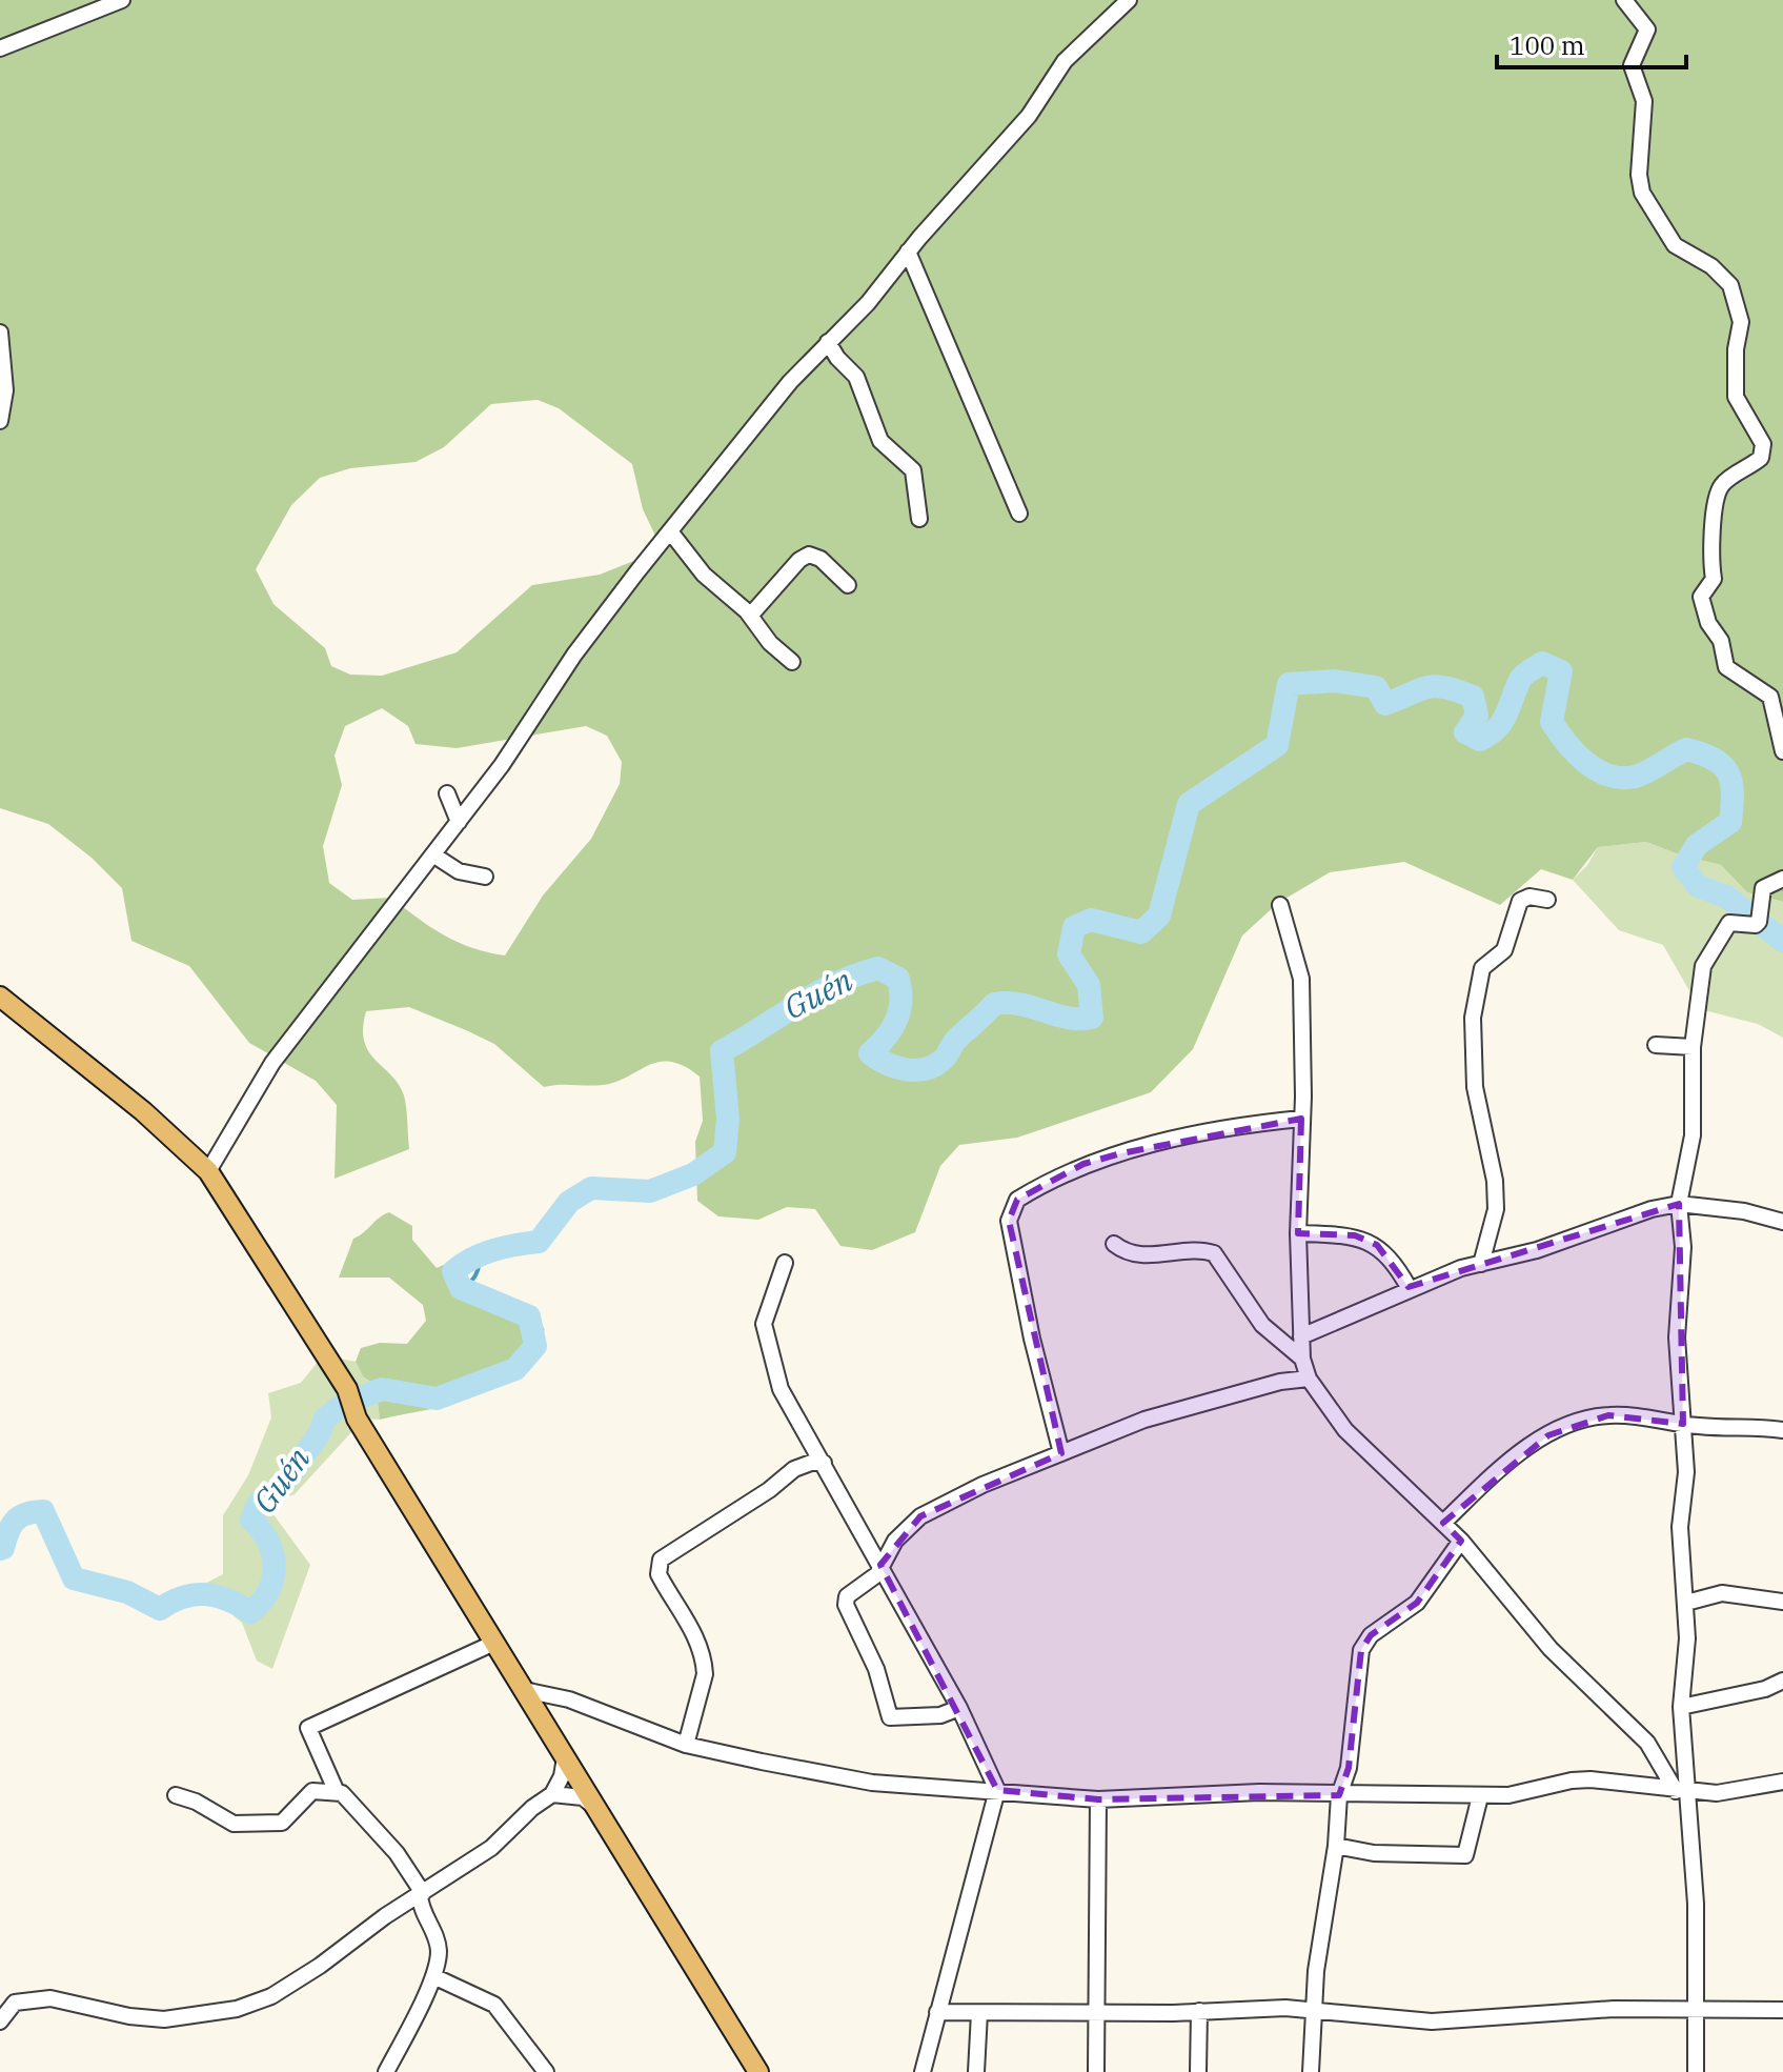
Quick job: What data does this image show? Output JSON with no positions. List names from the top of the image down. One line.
{"water":["Guén"],"scale_bar":"100 m"}
